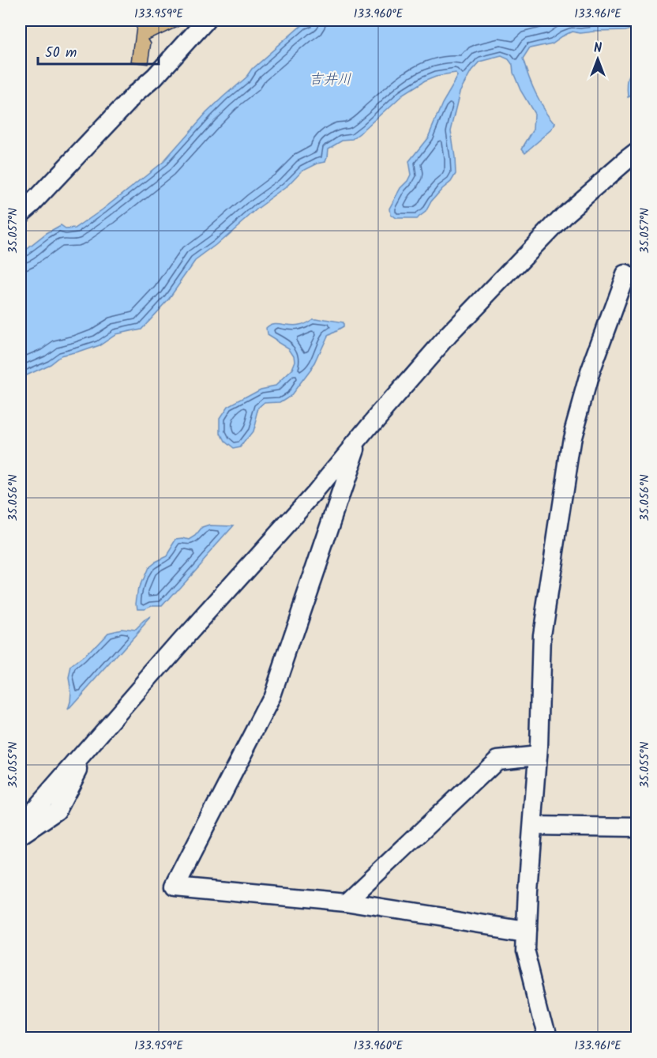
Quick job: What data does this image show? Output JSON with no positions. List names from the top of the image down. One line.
{"water":["吉井川"],"scale_bar":"50 m","north":"top","coordinates":["133.959°E","133.960°E","133.961°E","35.057°N","35.056°N","35.055°N"]}
